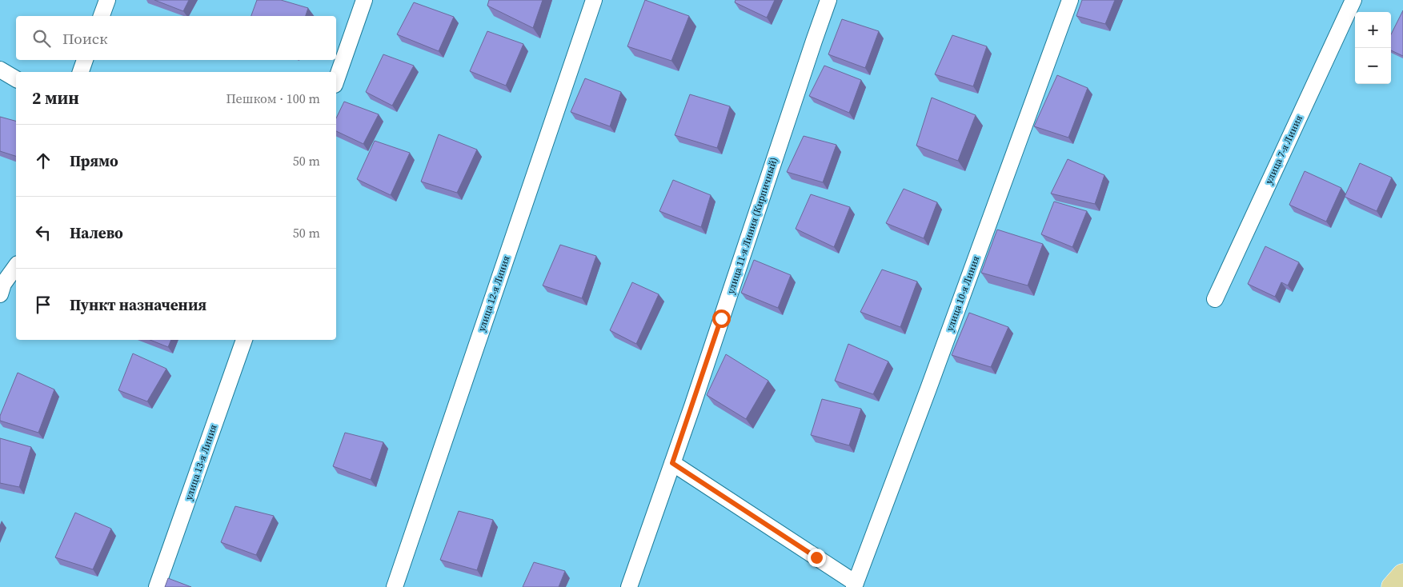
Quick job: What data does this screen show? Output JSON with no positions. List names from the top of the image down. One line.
{"streets":{"street":["улица 7-я Линия","улица 11-я Линия (Кирпичный)","улица 12-я Линия","улица 10-я Линия","улица 13-я Линия"]},"page":{"map_buttons":["+","−"],"search":"Поиск","heading":["2 мин","Пешком · 100 m"],"list":[["Прямо","50 m"],["Налево","50 m"],"Пункт назначения"]}}
